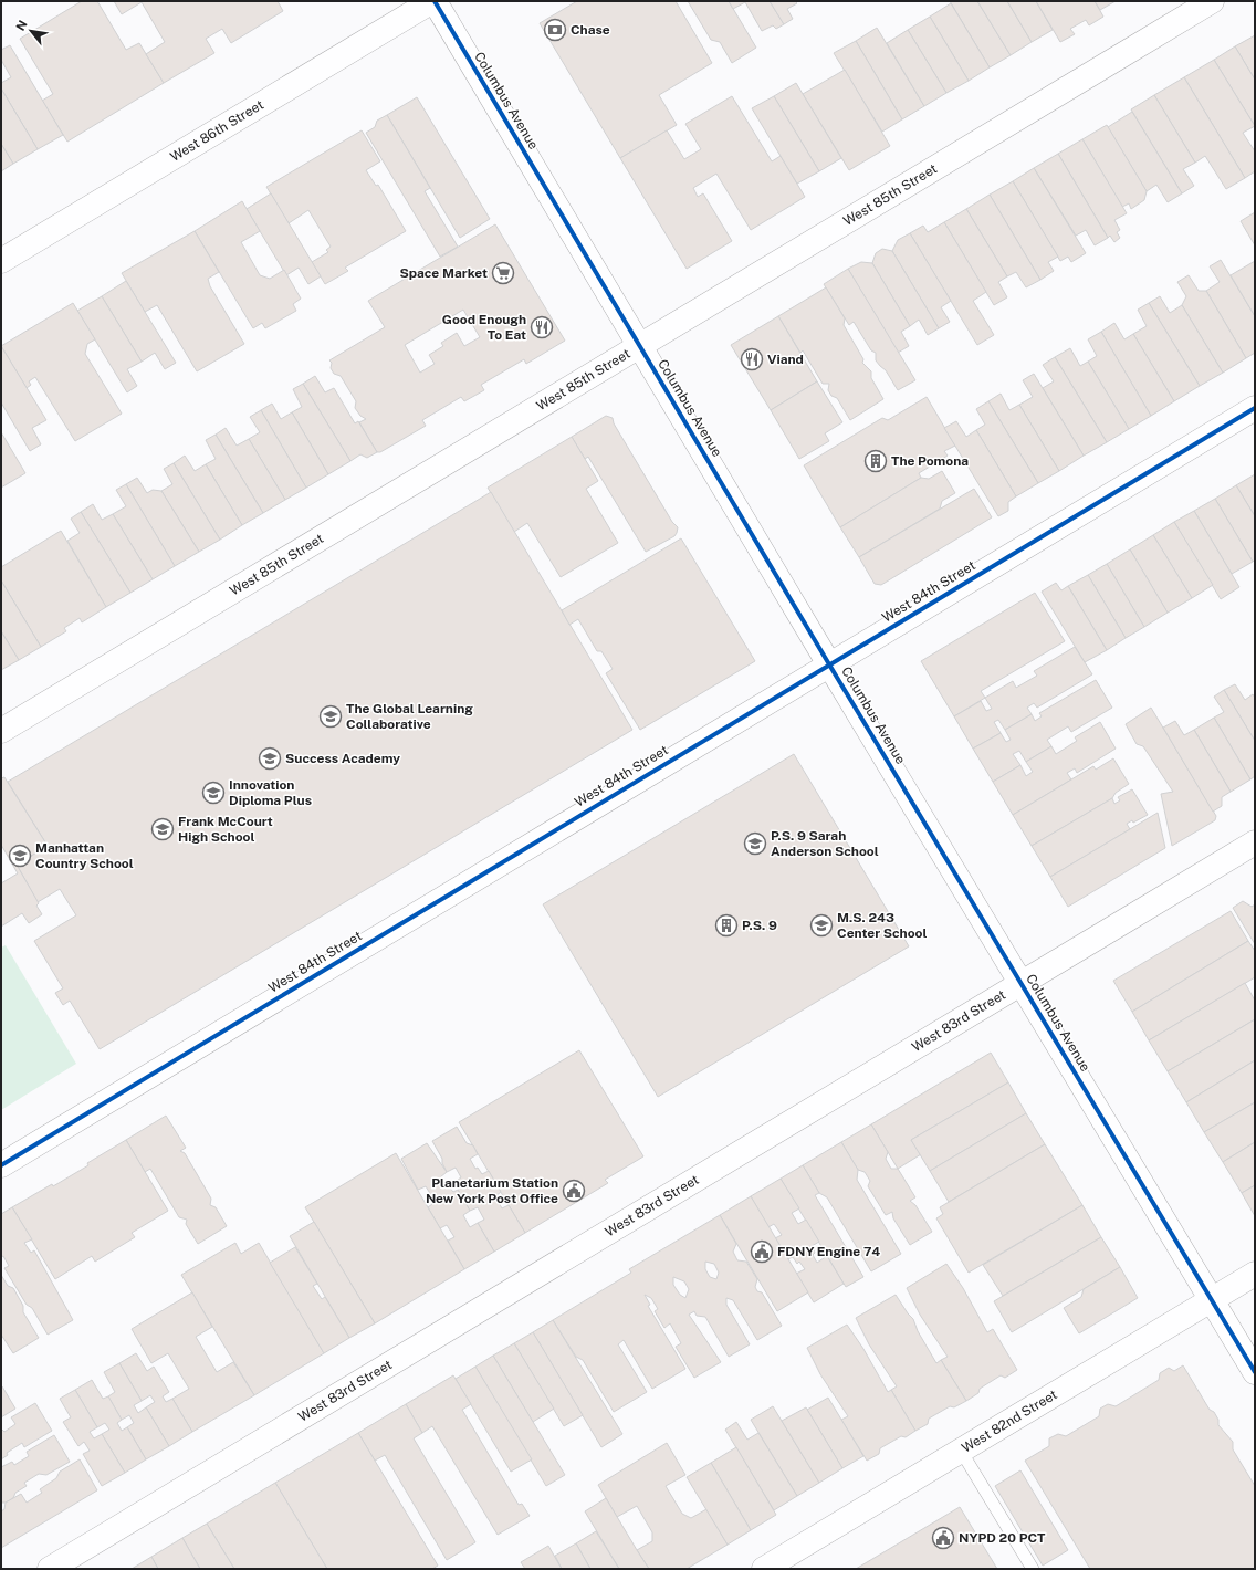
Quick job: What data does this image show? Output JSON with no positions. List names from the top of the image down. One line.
{"streets":{"street":["Columbus Avenue","West 86th Street","West 85th Street","West 84th Street","West 83rd Street","West 82nd Street"]},"crossings":[["Columbus Avenue","West 86th Street"],["Columbus Avenue","West 85th Street"],["Columbus Avenue","West 84th Street"],["Columbus Avenue","West 83rd Street"],["Columbus Avenue","West 82nd Street"]],"places":{"bank":["Chase"],"supermarket":["Space Market"],"restaurant":["Good Enough To Eat","Viand"],"building":["The Pomona","P.S. 9"],"school or university":["The Global Learning Collaborative","Success Academy","Innovation Diploma Plus","Frank McCourt High School","P.S. 9 Sarah Anderson School","Manhattan Country School","M.S. 243 Center School"],"public building":["Planetarium Station New York Post Office","FDNY Engine 74","NYPD 20 PCT"]},"north":"top left"}
